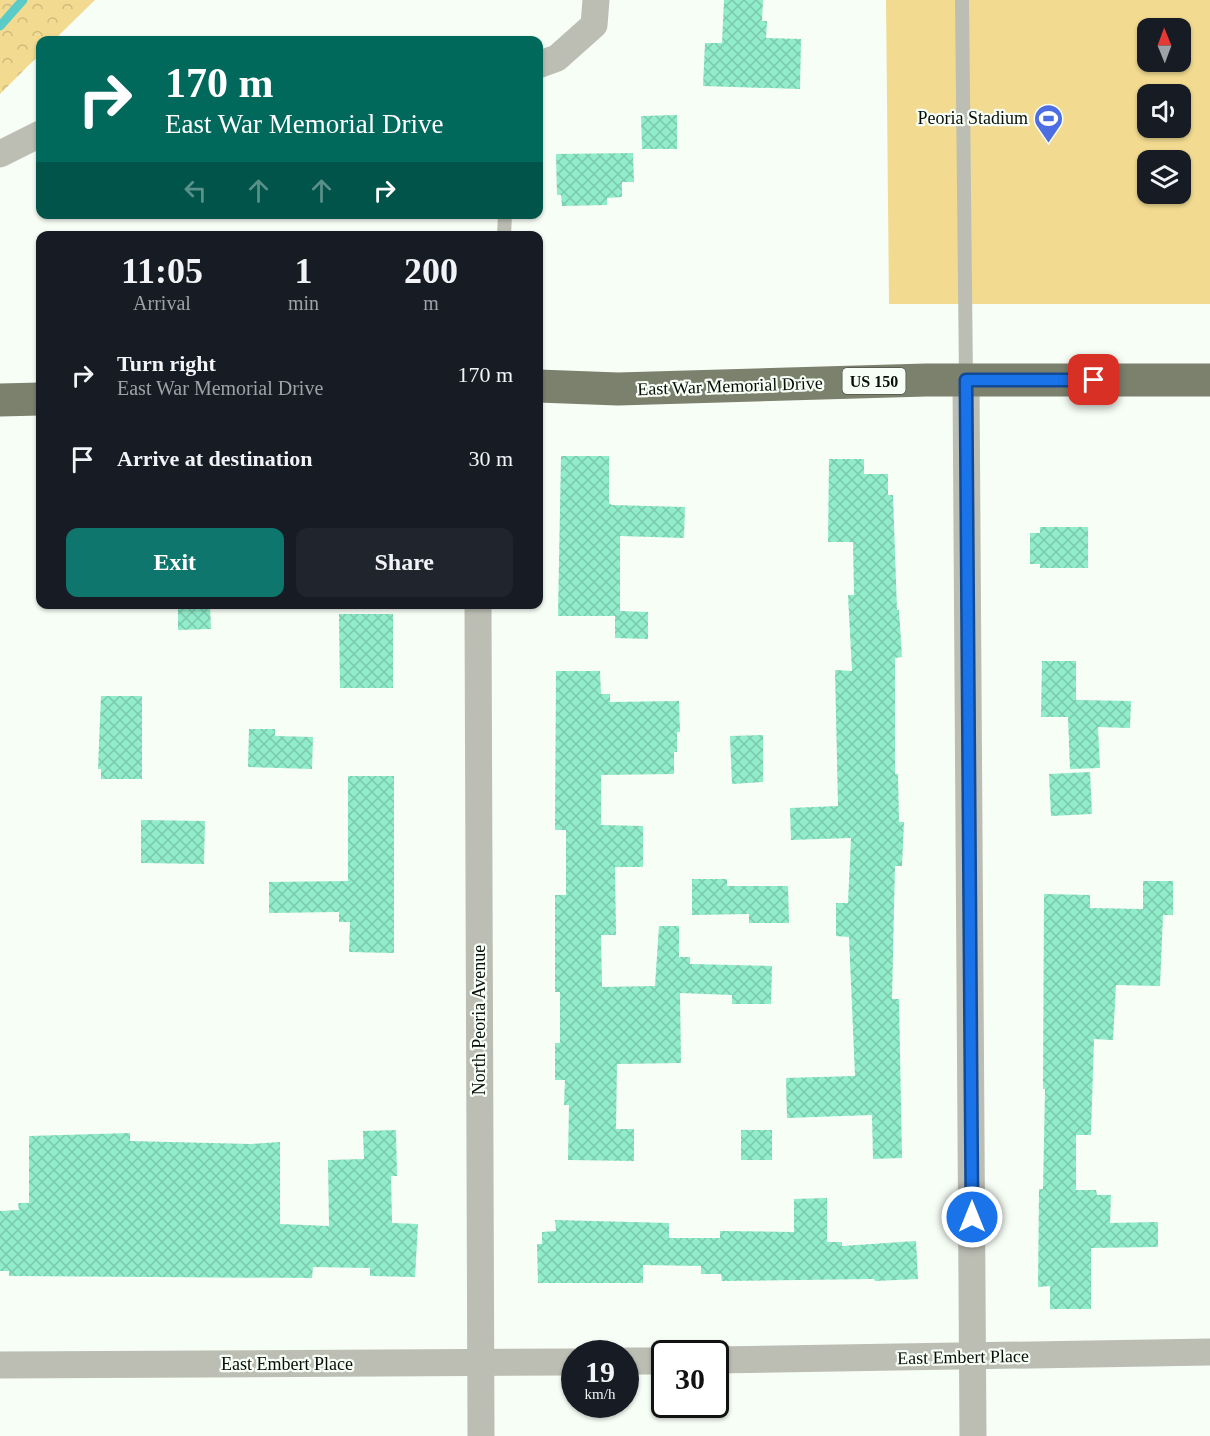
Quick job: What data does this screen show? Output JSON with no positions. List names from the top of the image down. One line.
{"streets":{"highway":["US 150","East War Memorial Drive"],"street":["North Peoria Avenue","East Embert Place"]},"crossings":[["North Peoria Avenue","East Embert Place"]],"places":{"sports":["Peoria Stadium"]},"north":"top","page":{"turn":["170 m","East War Memorial Drive"],"eta":["11:05","Arrival","1","min","200","m"],"list":[{"name":"Turn right","note":"East War Memorial Drive","value":"170 m"},{"name":"Arrive at destination","value":"30 m"}],"buttons":["Exit","Share"],"speed":"19 km/h","limit":"30"}}
